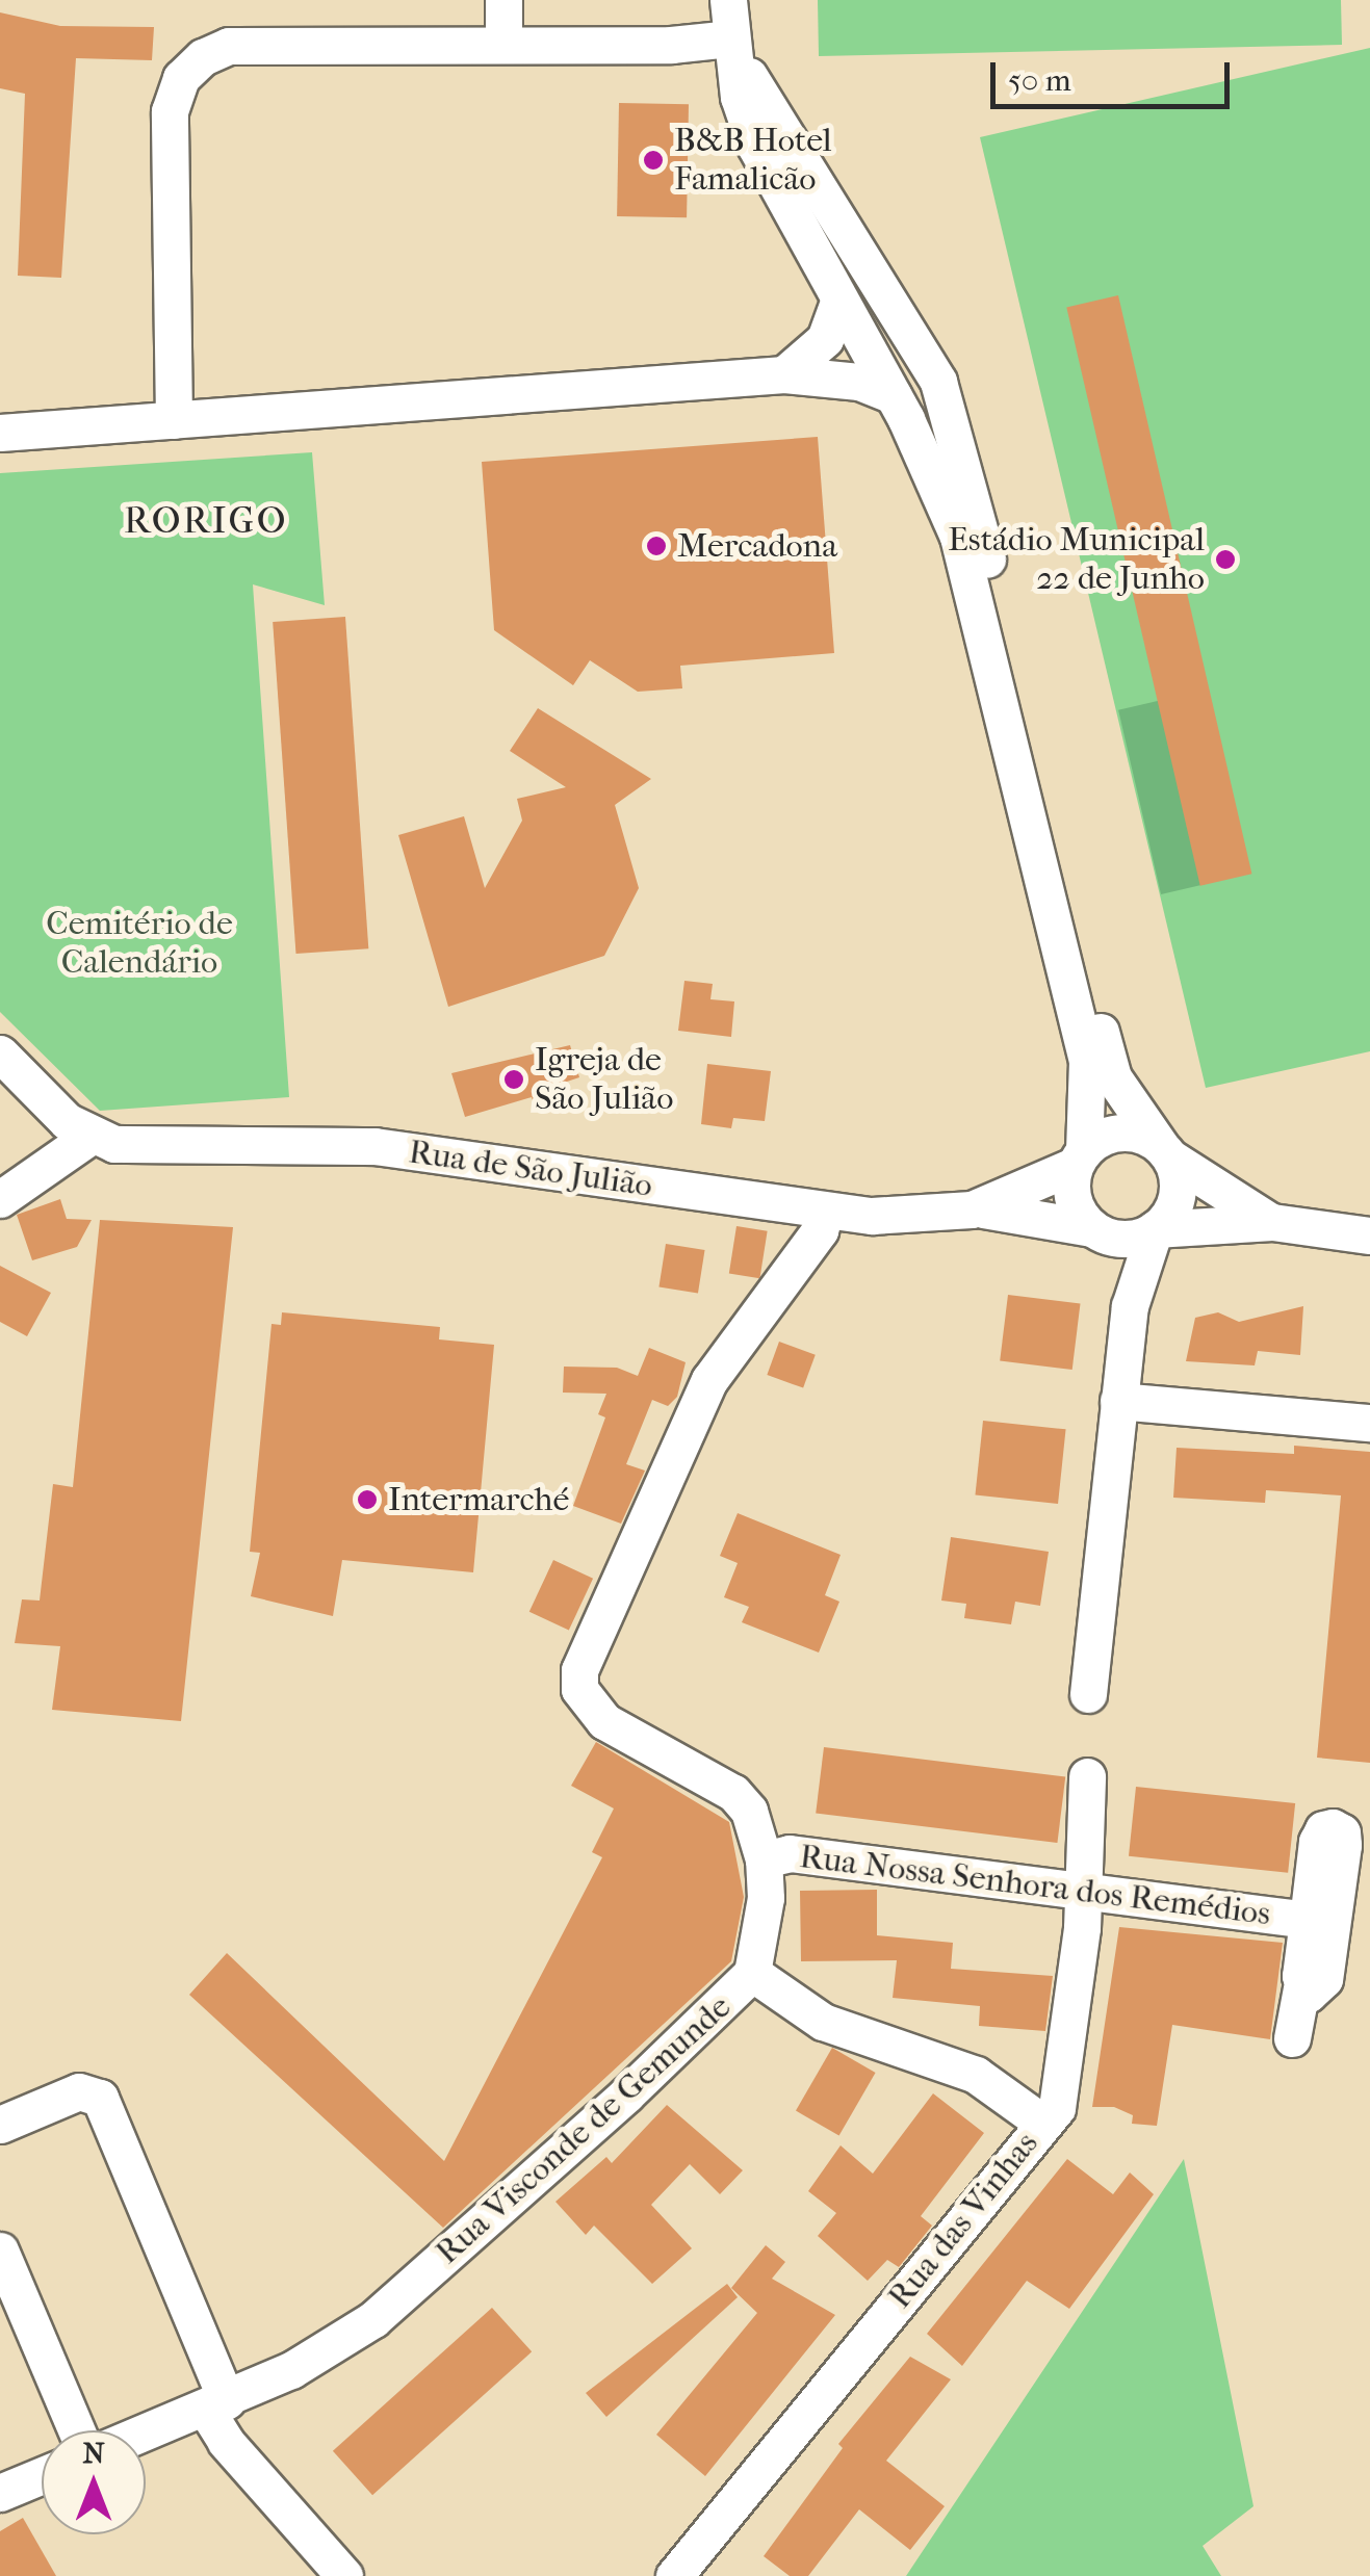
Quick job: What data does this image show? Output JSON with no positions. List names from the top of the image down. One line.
{"streets":{"street":["Rua de São Julião","Rua Nossa Senhora dos Remédios","Rua Visconde de Gemunde","Rua das Vinhas"]},"crossings":[["Rua de São Julião","Rua Visconde de Gemunde"],["Rua Nossa Senhora dos Remédios","Rua Visconde de Gemunde"],["Rua Visconde de Gemunde","Rua das Vinhas"]],"districts":["RORIGO"],"parks":["Cemitério de Calendário"],"places":["B&B Hotel Famalicão","Mercadona","Estádio Municipal 22 de Junho","Igreja de São Julião","Intermarché"],"scale_bar":"50 m","north":"top"}
